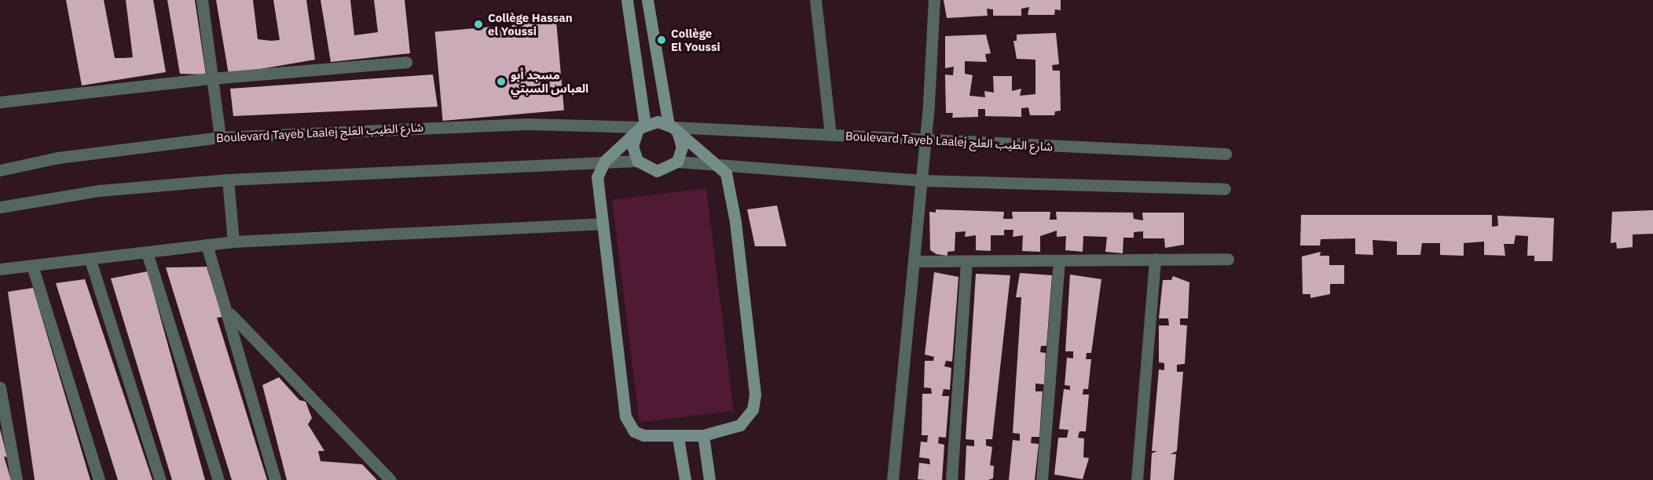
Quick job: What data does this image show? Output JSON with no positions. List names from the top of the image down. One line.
{"streets":{"street":["Boulevard Tayeb Laalej شارع الطيب العلج"]},"places":["Collège Hassan el Youssi","Collège El Youssi","مسجد أبو العباس السبتي"]}
